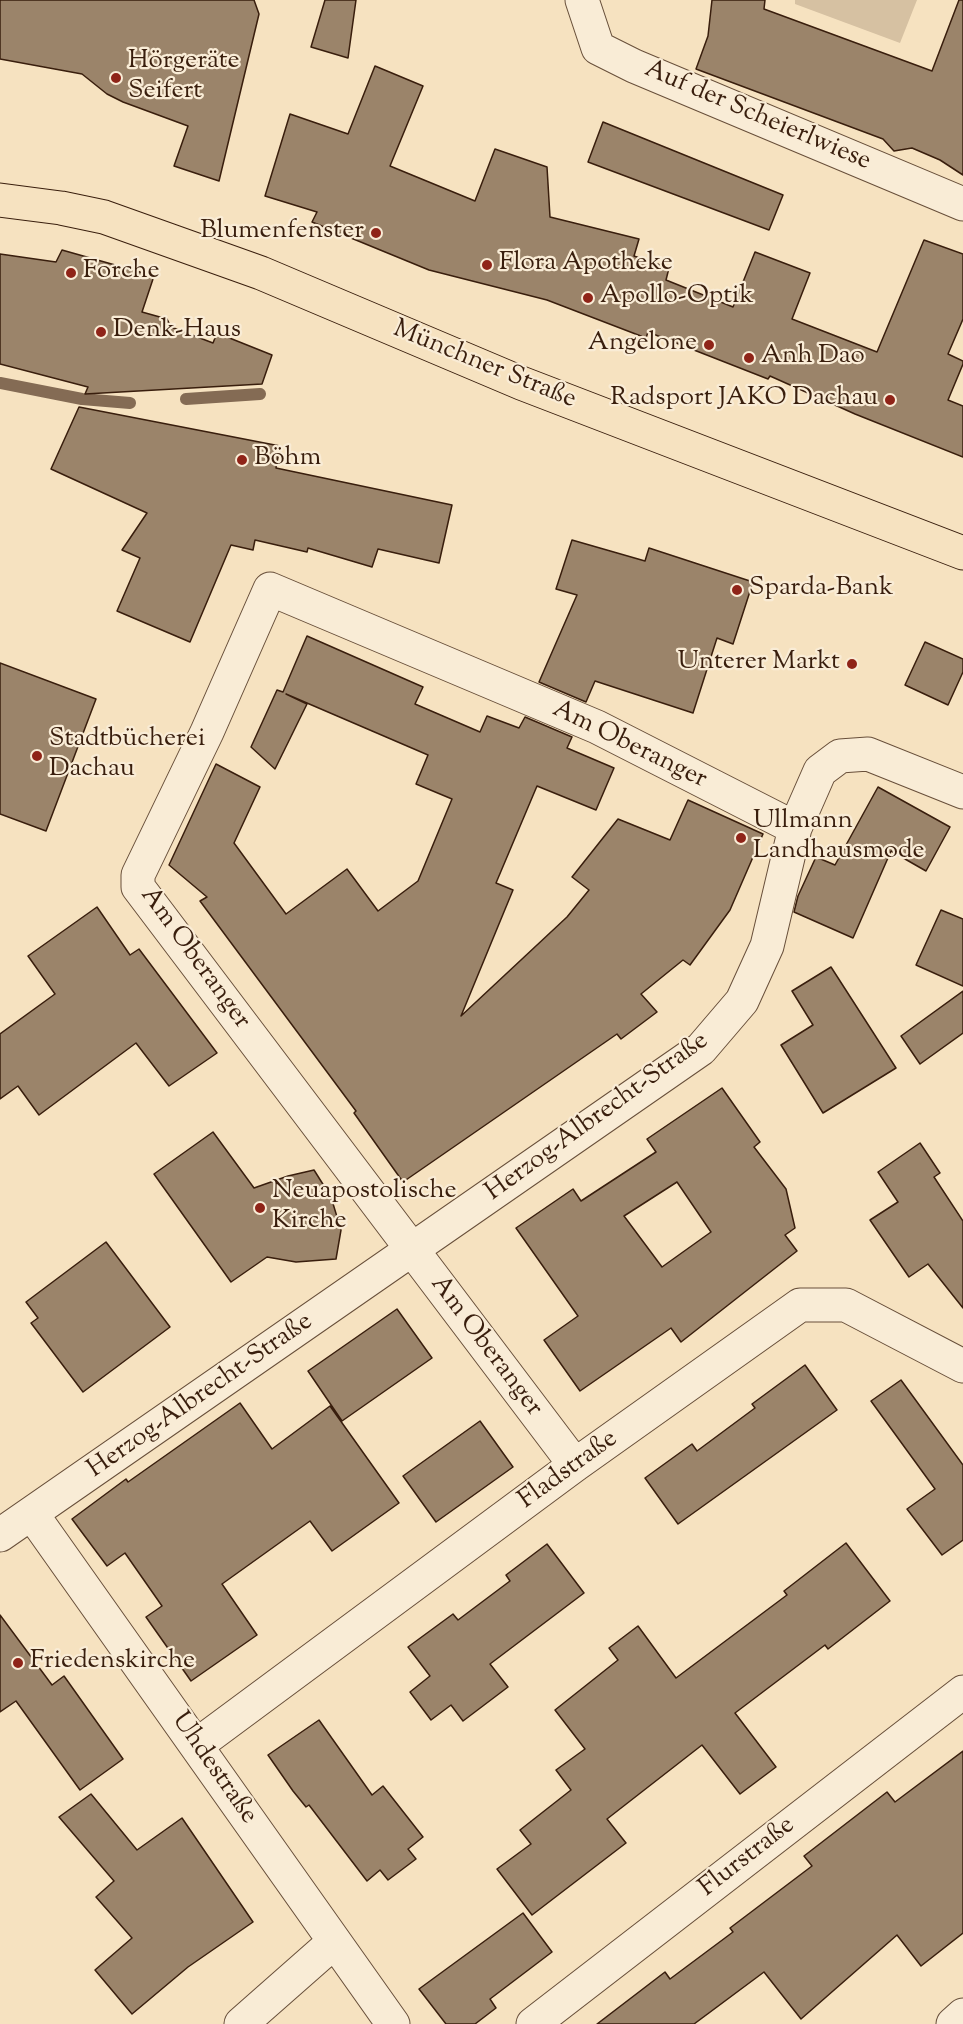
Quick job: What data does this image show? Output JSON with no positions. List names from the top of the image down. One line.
{"streets":{"main road":["Münchner Straße"],"street":["Auf der Scheierlwiese","Am Oberanger","Herzog-Albrecht-Straße","Fladstraße","Uhdestraße","Flurstraße"]},"crossings":[["Am Oberanger","Herzog-Albrecht-Straße"],["Am Oberanger","Fladstraße"],["Herzog-Albrecht-Straße","Uhdestraße"],["Fladstraße","Uhdestraße"]],"places":["Hörgeräte Seifert","Blumenfenster","Flora Apotheke","Forche","Apollo-Optik","Denk-Haus","Angelone","Anh Dao","Radsport JAKO Dachau","Böhm","Sparda-Bank","Unterer Markt","Stadtbücherei Dachau","Ullmann Landhausmode","Neuapostolische Kirche","Friedenskirche"]}
